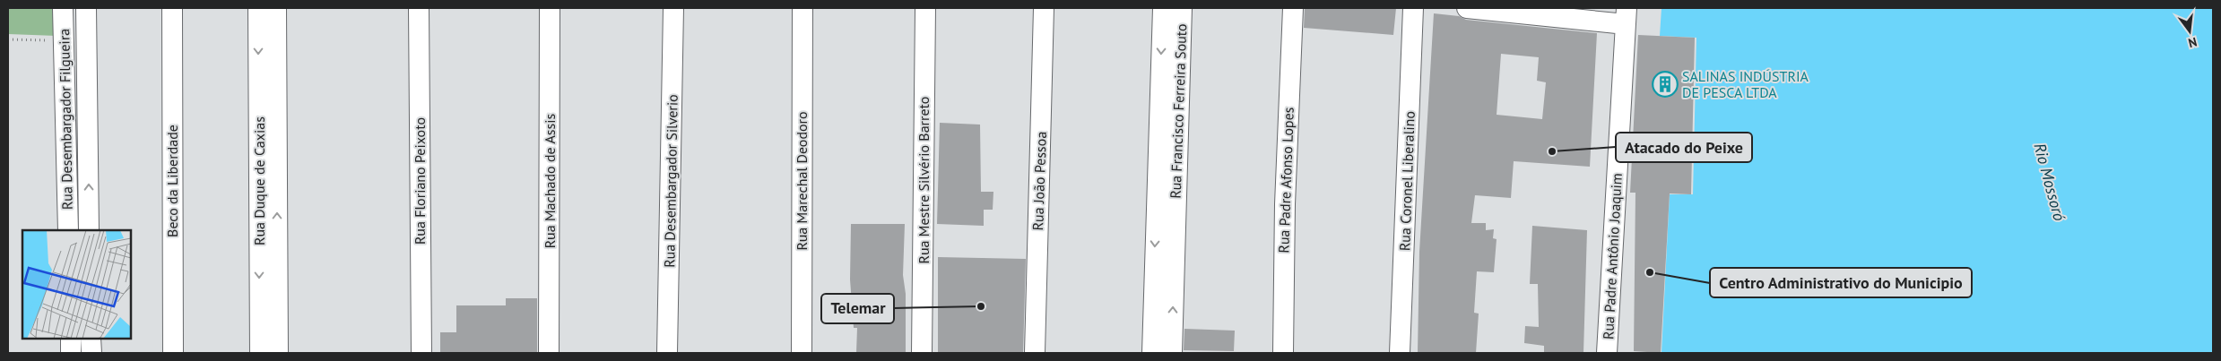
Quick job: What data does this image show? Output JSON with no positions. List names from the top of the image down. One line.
{"streets":{"street":["Rua Francisco Ferreira Souto","Rua Desembargador Filgueira","Rua Mestre Silvério Barreto","Rua Padre Afonso Lopes","Beco da Liberdade","Rua Duque de Caxias","Rua Floriano Peixoto","Rua Machado de Assis","Rua Desembargador Silverio","Rua Marechal Deodoro","Rua João Pessoa","Rua Coronel Liberalino","Rua Padre Antônio Joaquim"]},"water":["Rio Mossoró"],"places":{"building":["SALINAS INDÚSTRIA DE PESCA LTDA"],"other":["Atacado do Peixe","Centro Administrativo do Municipio","Telemar"]},"north":"bottom"}
